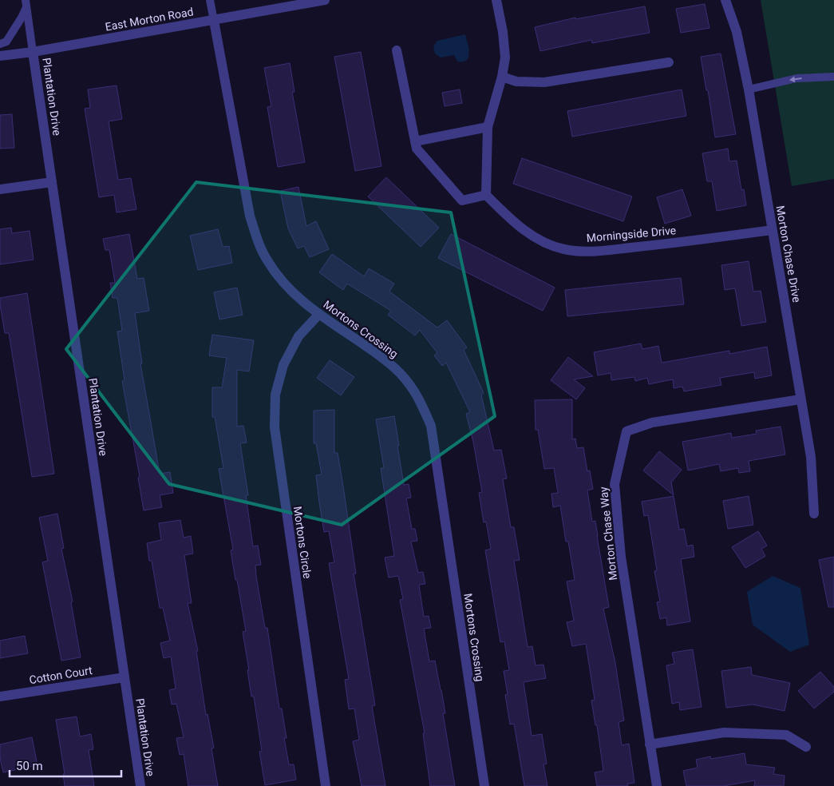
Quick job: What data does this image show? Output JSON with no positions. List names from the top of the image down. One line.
{"streets":{"street":["East Morton Road","Plantation Drive","Morningside Drive","Morton Chase Drive","Mortons Crossing","Morton Chase Way","Mortons Circle","Cotton Court"]},"crossings":[["East Morton Road","Plantation Drive"],["East Morton Road","Mortons Crossing"],["Plantation Drive","Cotton Court"],["Morningside Drive","Morton Chase Drive"],["Morton Chase Drive","Morton Chase Way"],["Mortons Crossing","Mortons Circle"]],"scale_bar":"50 m"}
